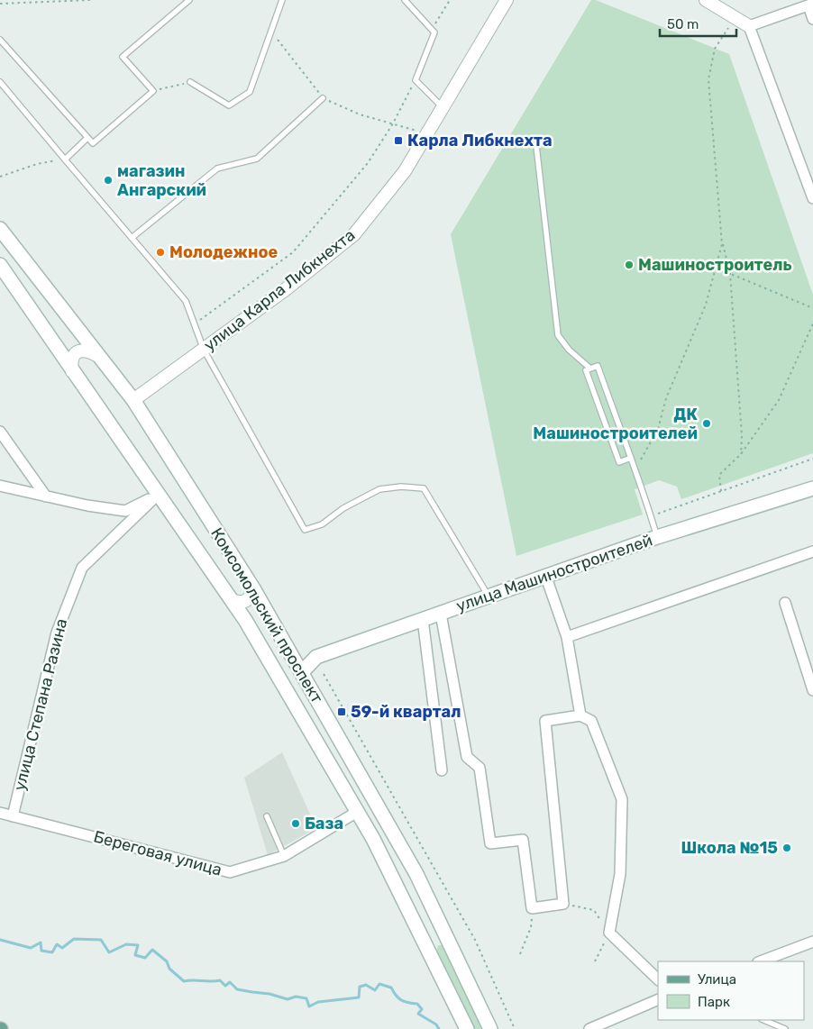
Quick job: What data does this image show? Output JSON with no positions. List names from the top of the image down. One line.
{"streets":{"main road":["улица Машиностроителей","Комсомольский проспект"],"street":["улица Карла Либкнехта","улица Степана Разина","Береговая улица"]},"crossings":[["улица Карла Либкнехта","Комсомольский проспект"],["улица Машиностроителей","Комсомольский проспект"],["Комсомольский проспект","улица Степана Разина"],["Комсомольский проспект","Береговая улица"],["улица Степана Разина","Береговая улица"]],"places":{"transit":["Карла Либкнехта","59-й квартал"],"other":["магазин Ангарский","Молодежное","Машиностроитель","ДК Машиностроителей","База","Школа №15"]},"legend":["Улица","Парк"],"scale_bar":"50 m"}
